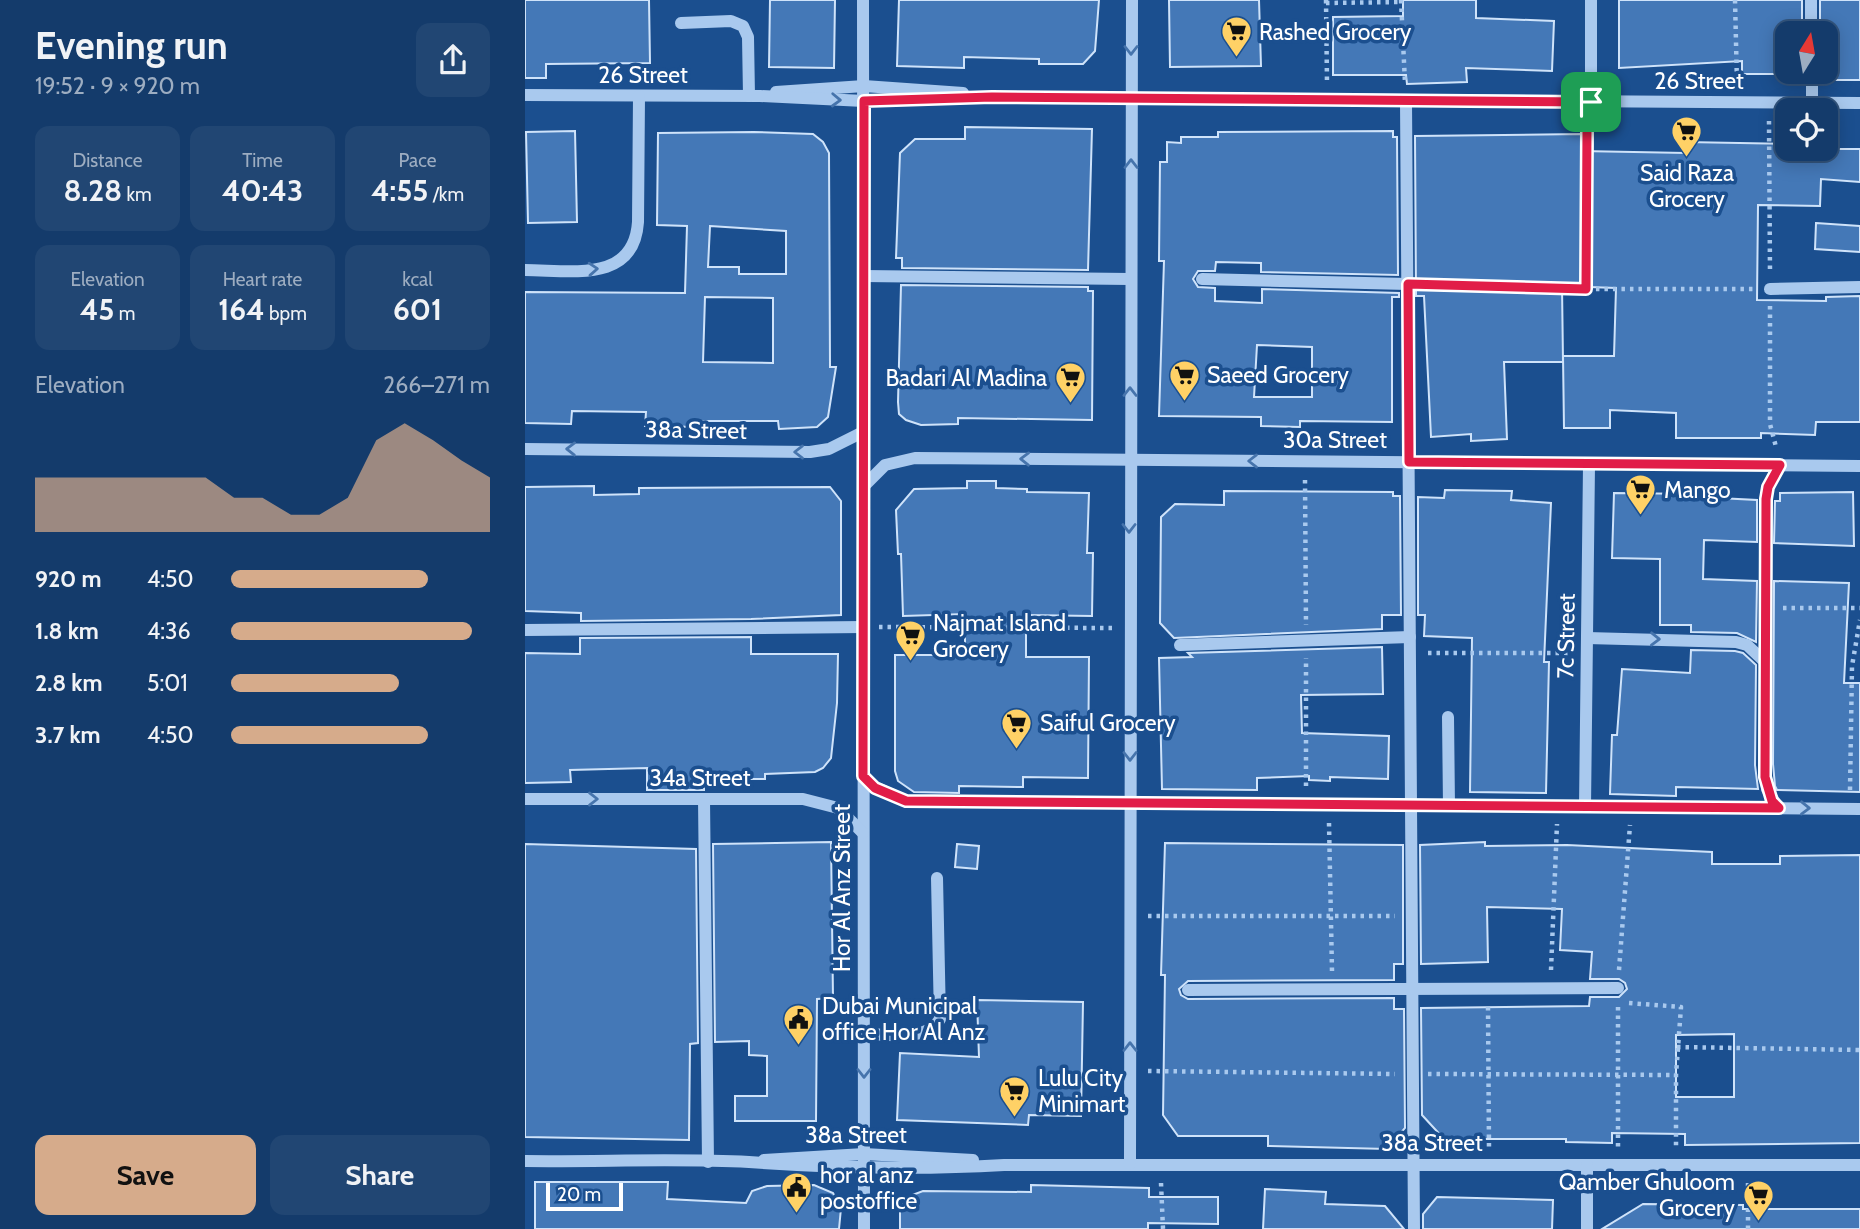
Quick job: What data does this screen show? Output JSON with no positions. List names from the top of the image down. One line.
{"streets":{"street":["26 Street","38a Street","30a Street","7c Street","34a Street","Hor Al Anz Street"]},"crossings":[["26 Street","Hor Al Anz Street"],["38a Street","Hor Al Anz Street"],["30a Street","7c Street"],["30a Street","Hor Al Anz Street"],["34a Street","Hor Al Anz Street"]],"one_way":["30a Street","34a Street"],"places":{"supermarket":["Rashed Grocery","Said Raza Grocery","Saeed Grocery","Badari Al Madina","Mango","Najmat Island Grocery","Saiful Grocery","Lulu City Minimart","Qamber Ghuloom Grocery"],"public building":["Dubai Municipal office Hor Al Anz","hor al anz postoffice"]},"scale_bar":"20 m","north":"top","page":{"heading":["Evening run","19:52 · 9 × 920 m"],"stats":[["Distance","8.28 km"],["Time","40:43"],["Pace","4:55 /km"],["Elevation","45 m"],["Heart rate","164 bpm"],["kcal","601"]],"chart":["Elevation","266–271 m"],"list":[{"name":"920 m","note":"4:50"},{"name":"1.8 km","note":"4:36"},{"name":"2.8 km","note":"5:01"},{"name":"3.7 km","note":"4:50"}],"buttons":["Save","Share"],"scale":"20 m"}}
